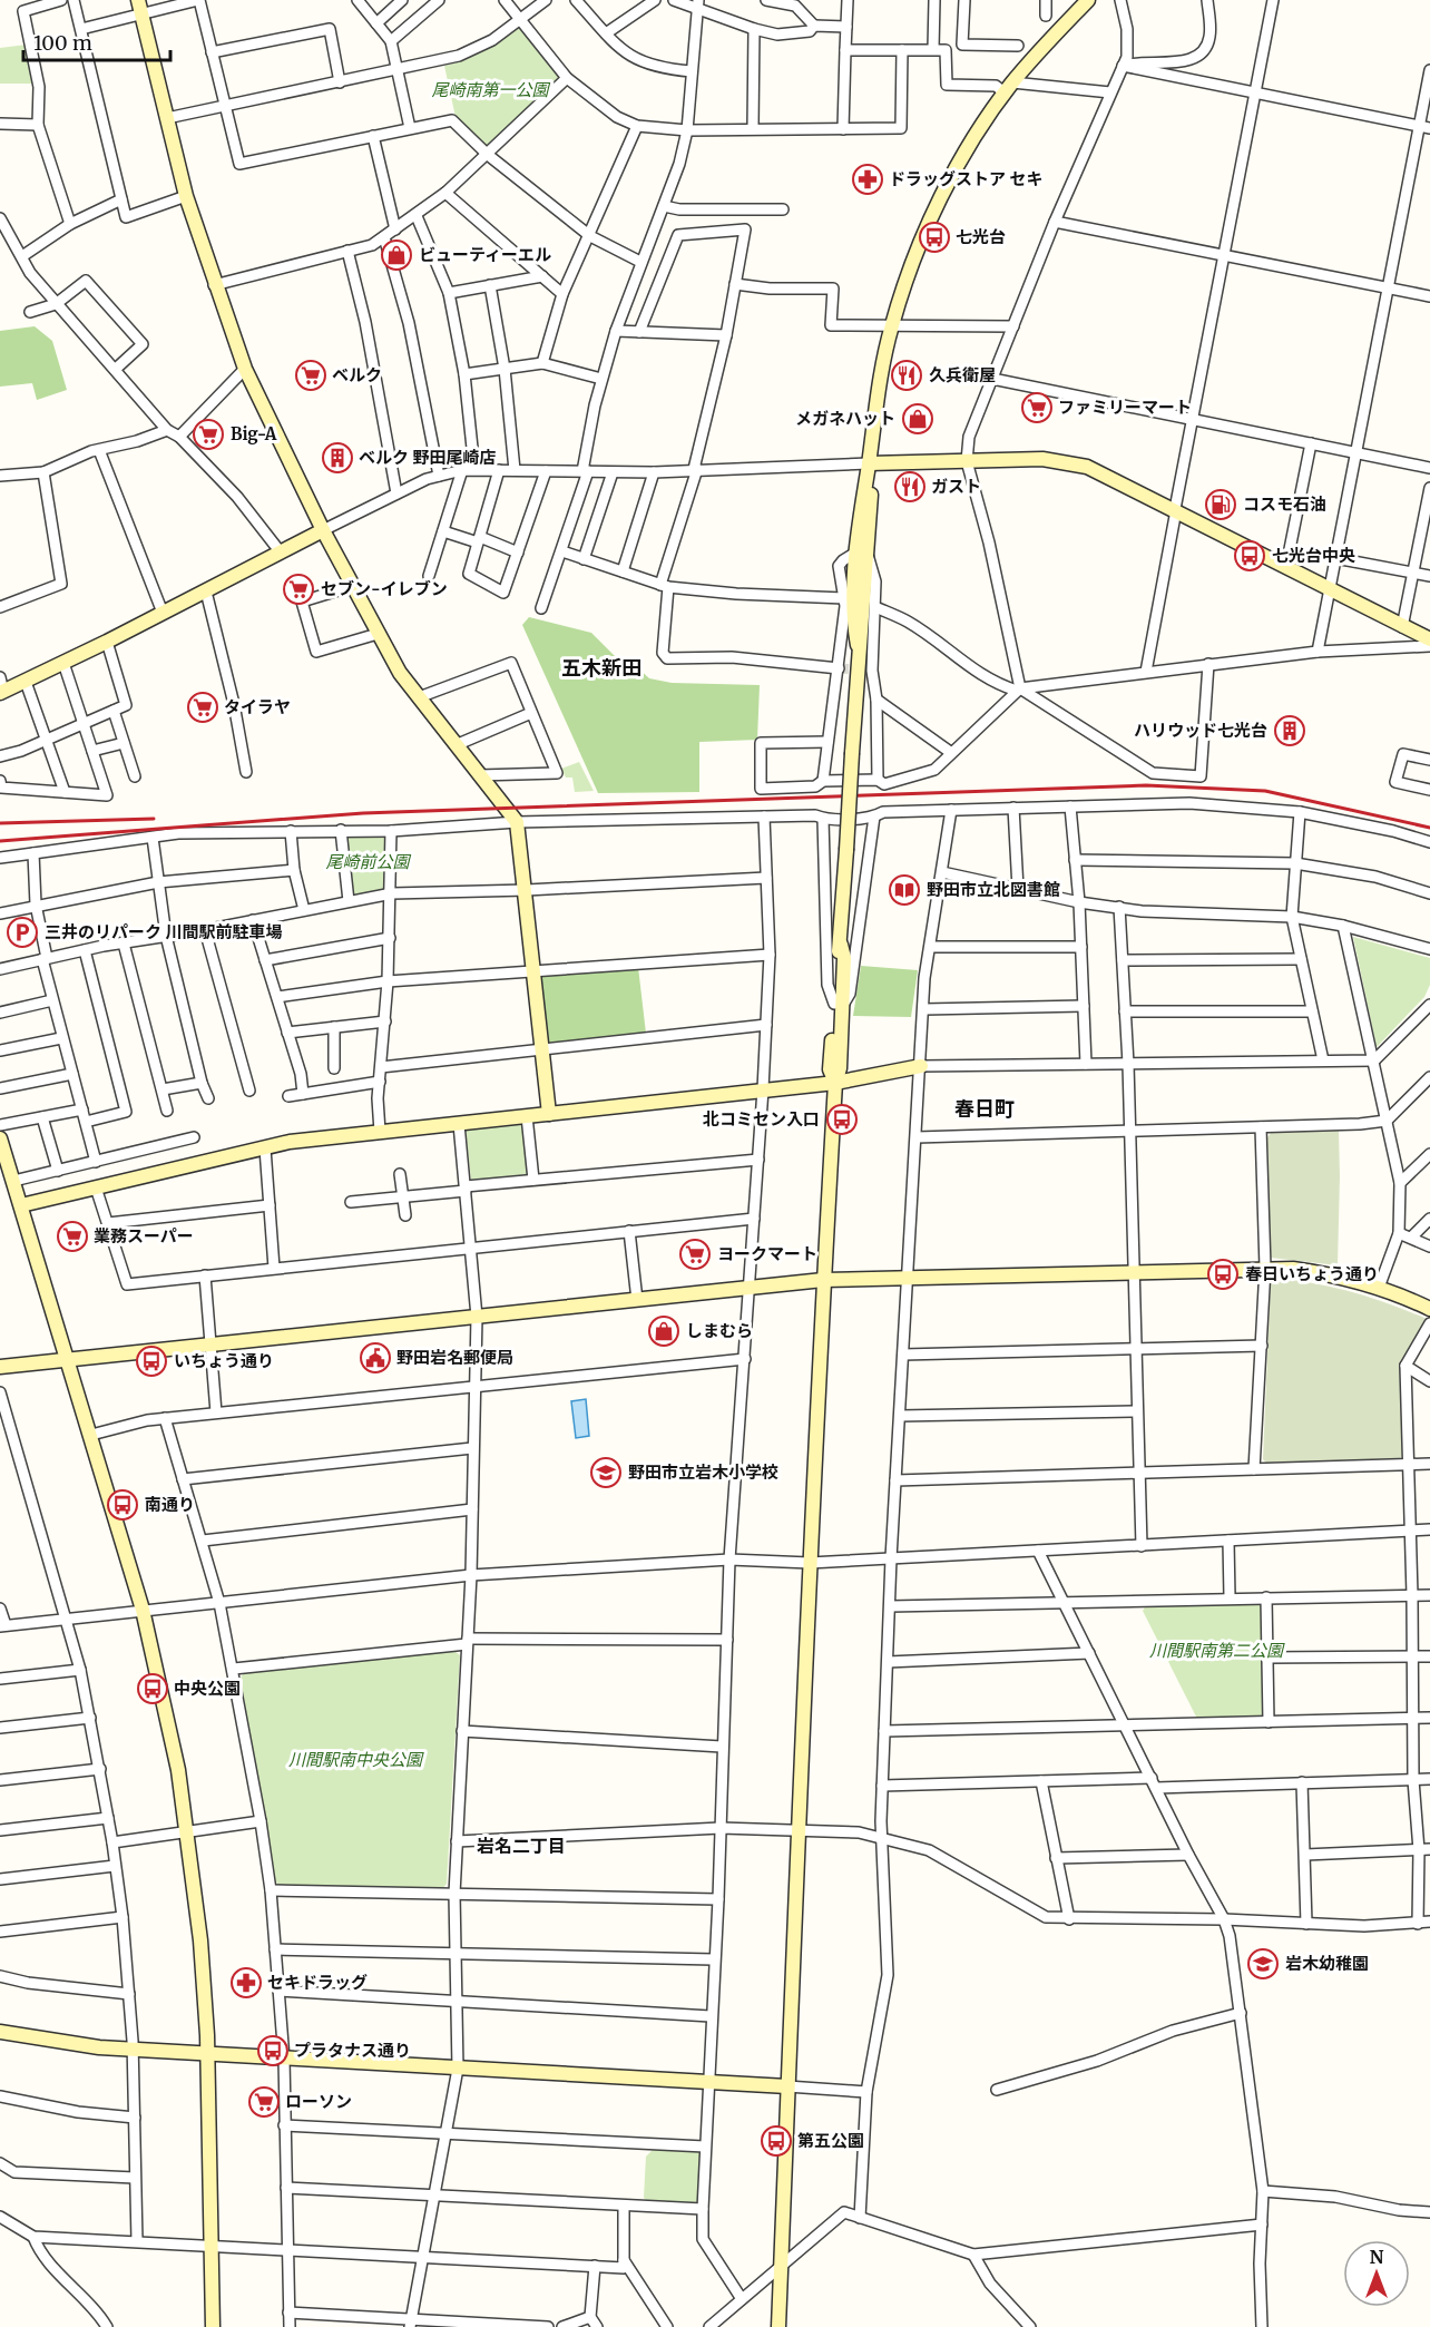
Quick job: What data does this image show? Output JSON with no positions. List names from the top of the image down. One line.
{"districts":["五木新田","春日町","岩名二丁目"],"parks":["尾崎南第一公園","尾崎前公園","川間駅南第二公園","川間駅南中央公園"],"places":{"pharmacy":["ドラッグストア セキ","セキドラッグ"],"bus stop":["七光台","七光台中央","北コミセン入口","春日いちょう通り","いちょう通り","南通り","中央公園","プラタナス通り","第五公園"],"shop":["ビューティーエル","メガネハット","しまむら"],"supermarket":["ベルク","ファミリーマート","Big-A","セブン-イレブン","タイラヤ","業務スーパー","ヨークマート","ローソン"],"restaurant":["久兵衛屋","ガスト"],"building":["ベルク 野田尾崎店","ハリウッド七光台"],"fuel station":["コスモ石油"],"library":["野田市立北図書館"],"parking":["三井のリパーク 川間駅前駐車場"],"public building":["野田岩名郵便局"],"school or university":["野田市立岩木小学校","岩木幼稚園"]},"scale_bar":"100 m","north":"top"}
